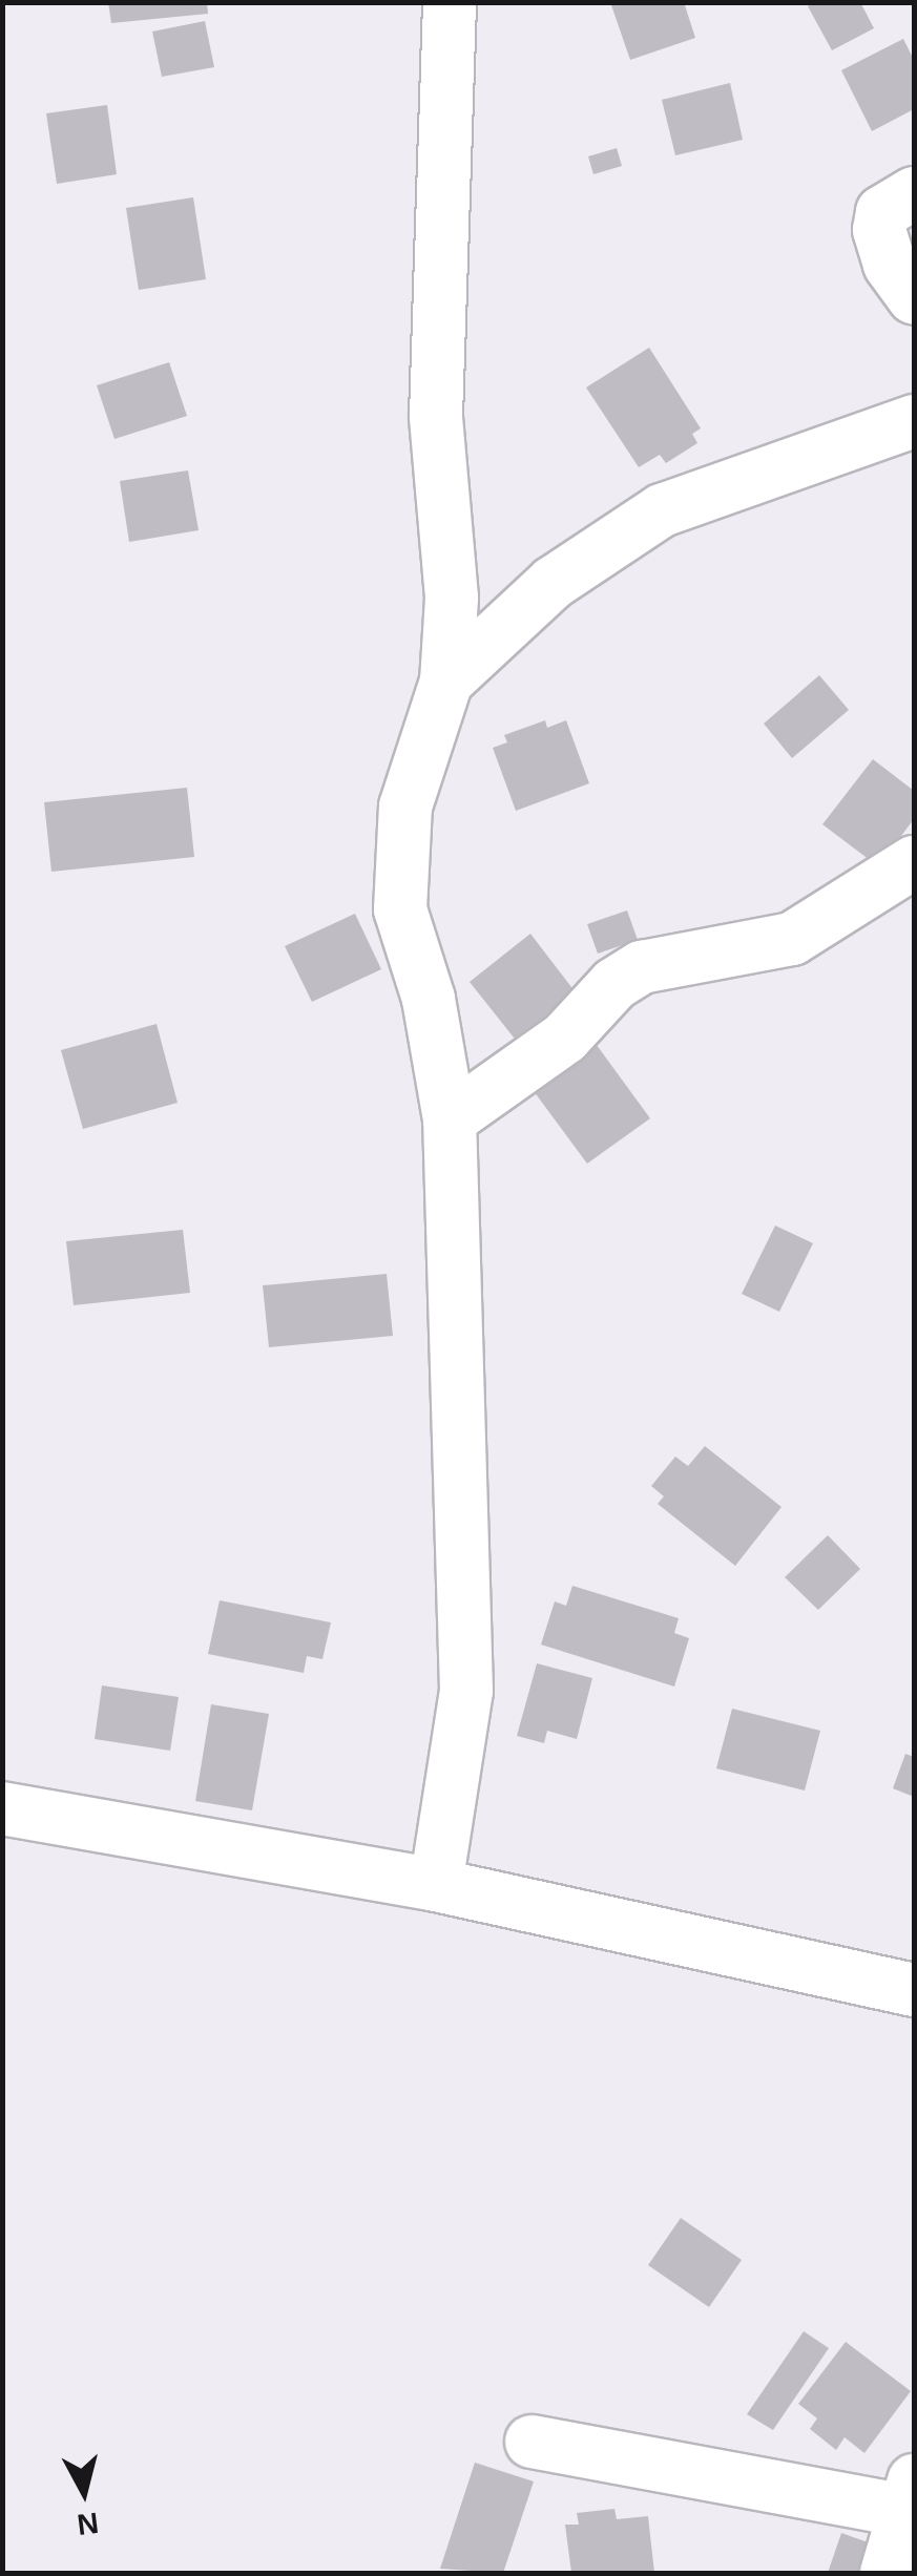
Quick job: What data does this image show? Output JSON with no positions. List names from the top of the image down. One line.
{"north":"bottom"}
